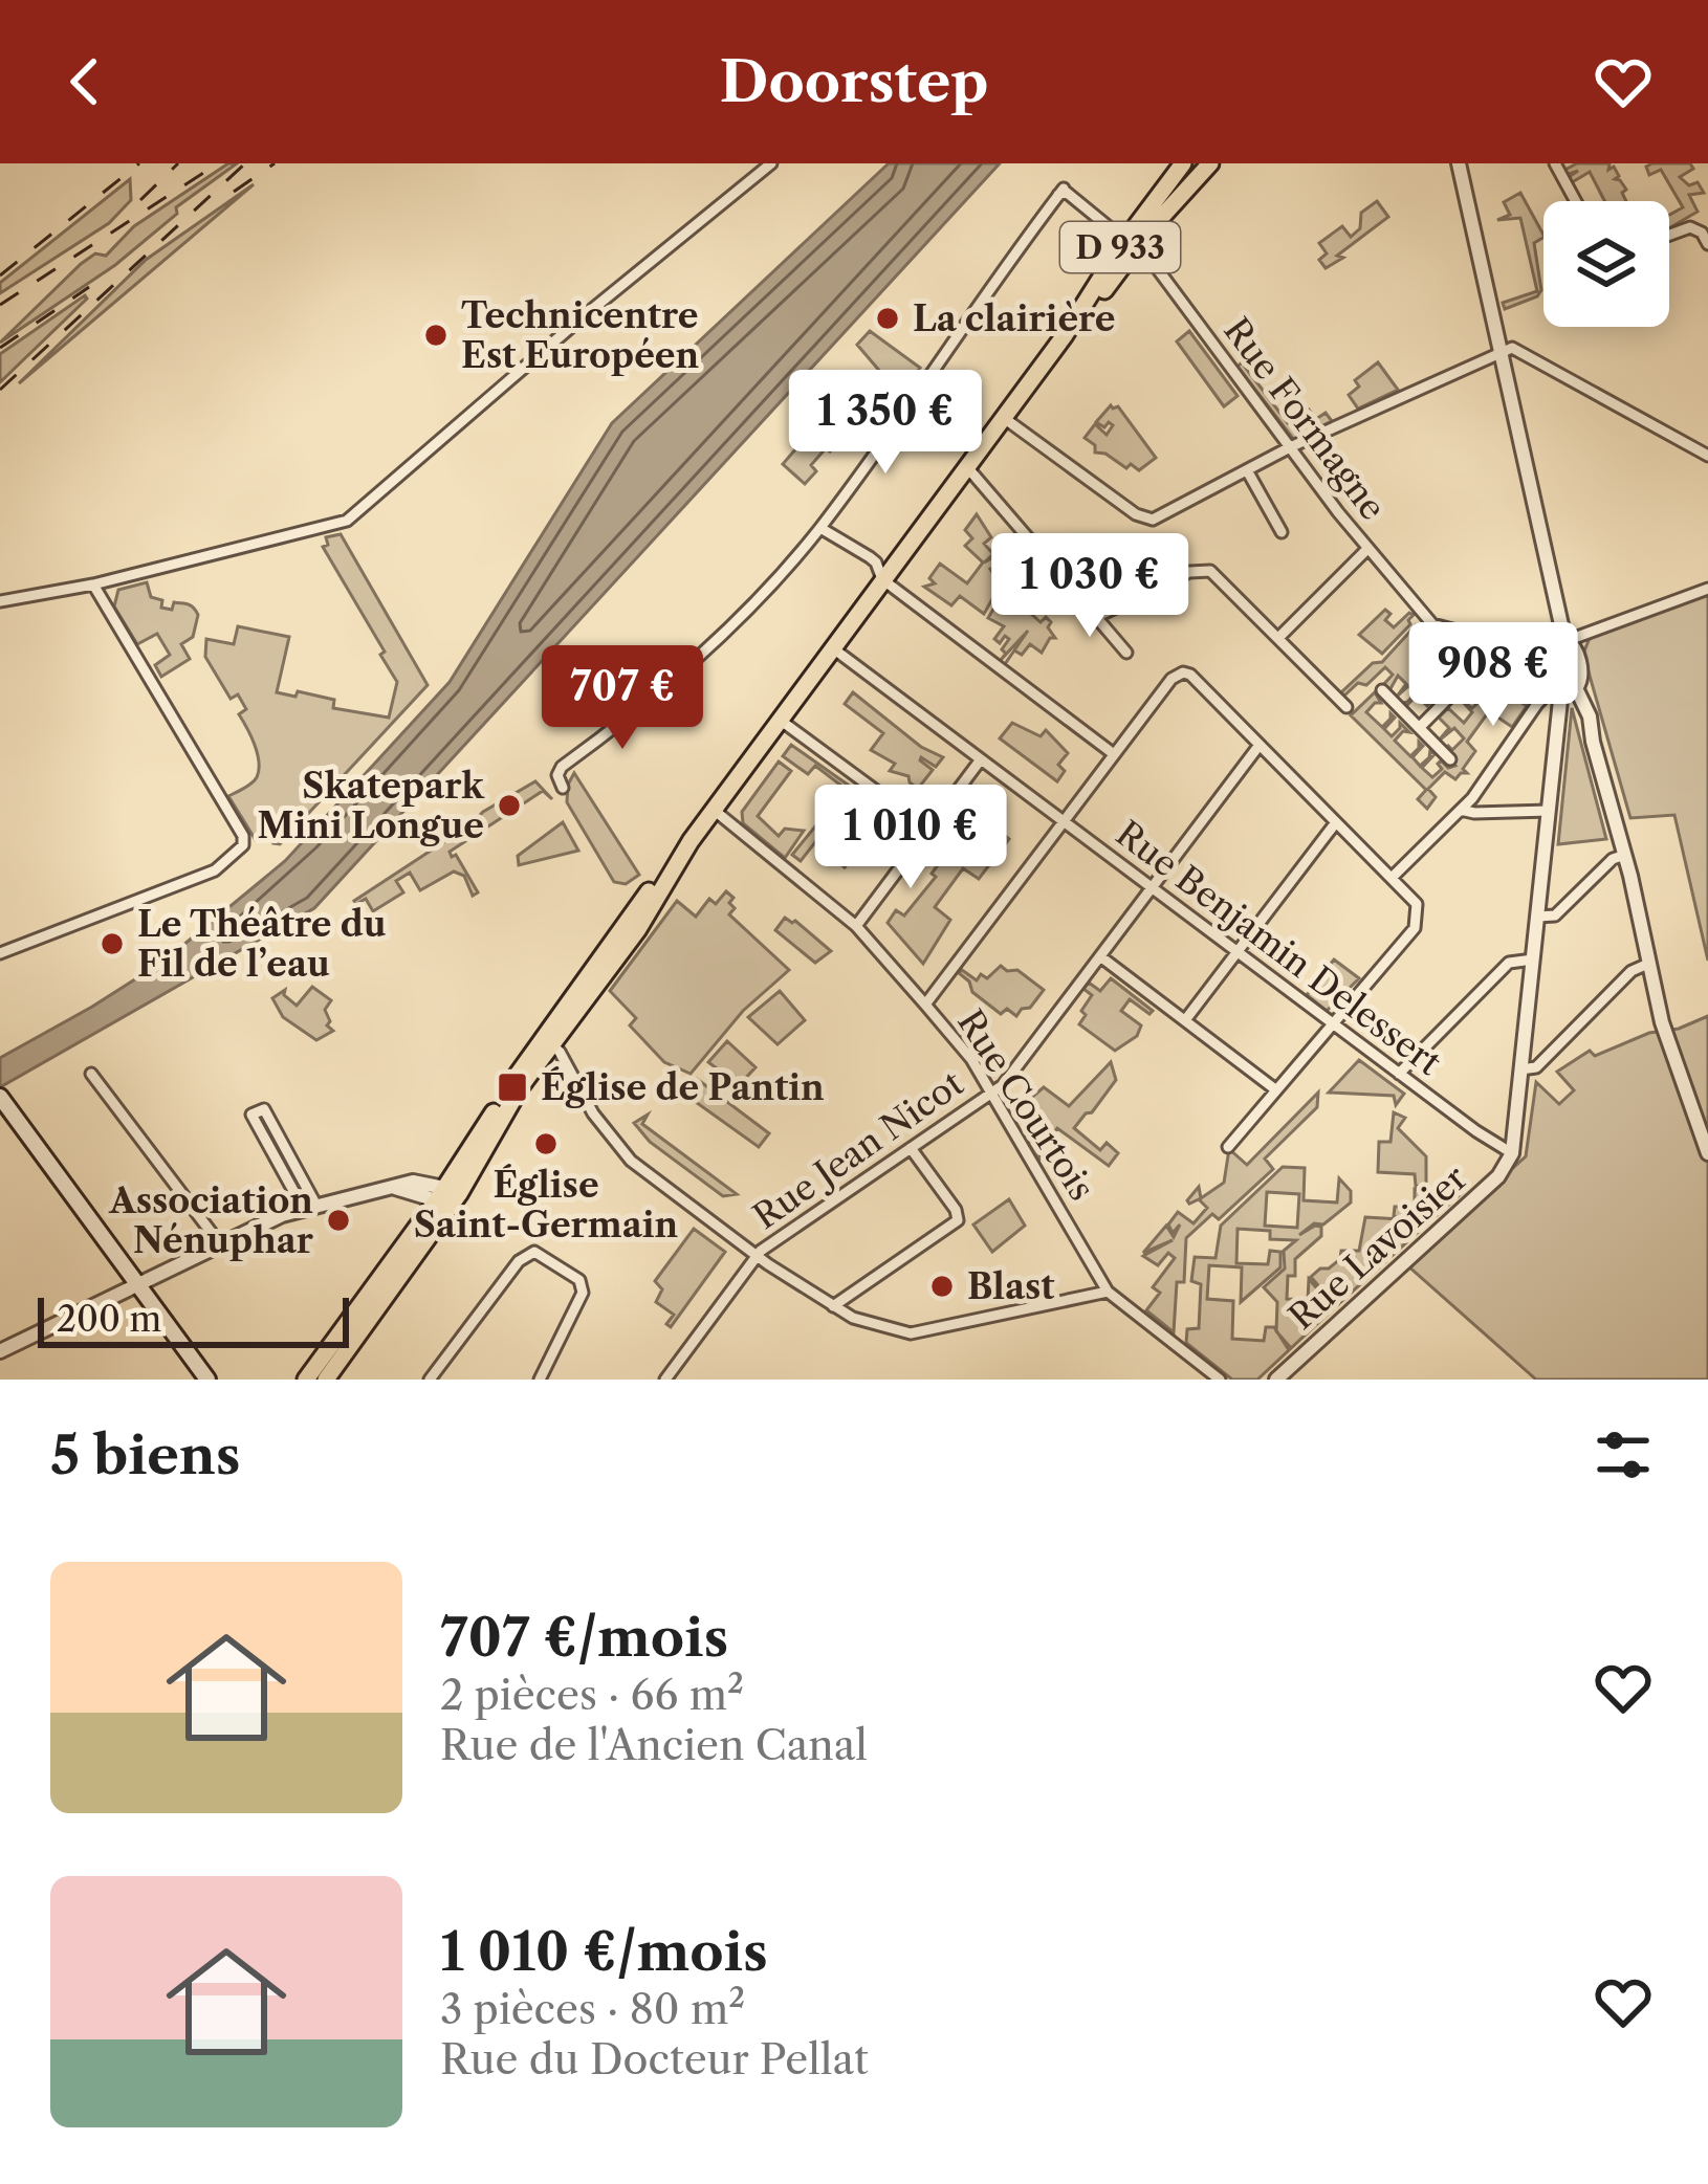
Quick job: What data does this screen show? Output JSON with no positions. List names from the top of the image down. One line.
{"streets":{"main road":["D 933"],"street":["Rue Formagne","Rue Benjamin Delessert","Rue Courtois","Rue Jean Nicot","Rue Lavoisier"]},"crossings":[["D 933","Rue Formagne"],["D 933","Rue Benjamin Delessert"],["D 933","Rue Courtois"],["Rue Benjamin Delessert","Rue Jean Nicot"],["Rue Benjamin Delessert","Rue Lavoisier"],["Rue Courtois","Rue Jean Nicot"]],"places":{"other":["La clairière","Technicentre Est Européen","Skatepark Mini Longue","Le Théâtre du Fil de l’eau","Église Saint-Germain","Association Nénuphar","Blast"],"transit":["Église de Pantin"]},"scale_bar":"200 m","page":{"header":"Doorstep","price":["1 350 €","1 030 €","908 €","707 €","1 010 €"],"scale":"200 m","heading":"5 biens","list":[{"name":"707 €/mois","note":"2 pièces · 66 m² · Rue de l'Ancien Canal"},{"name":"1 010 €/mois","note":"3 pièces · 80 m² · Rue du Docteur Pellat"}]}}
